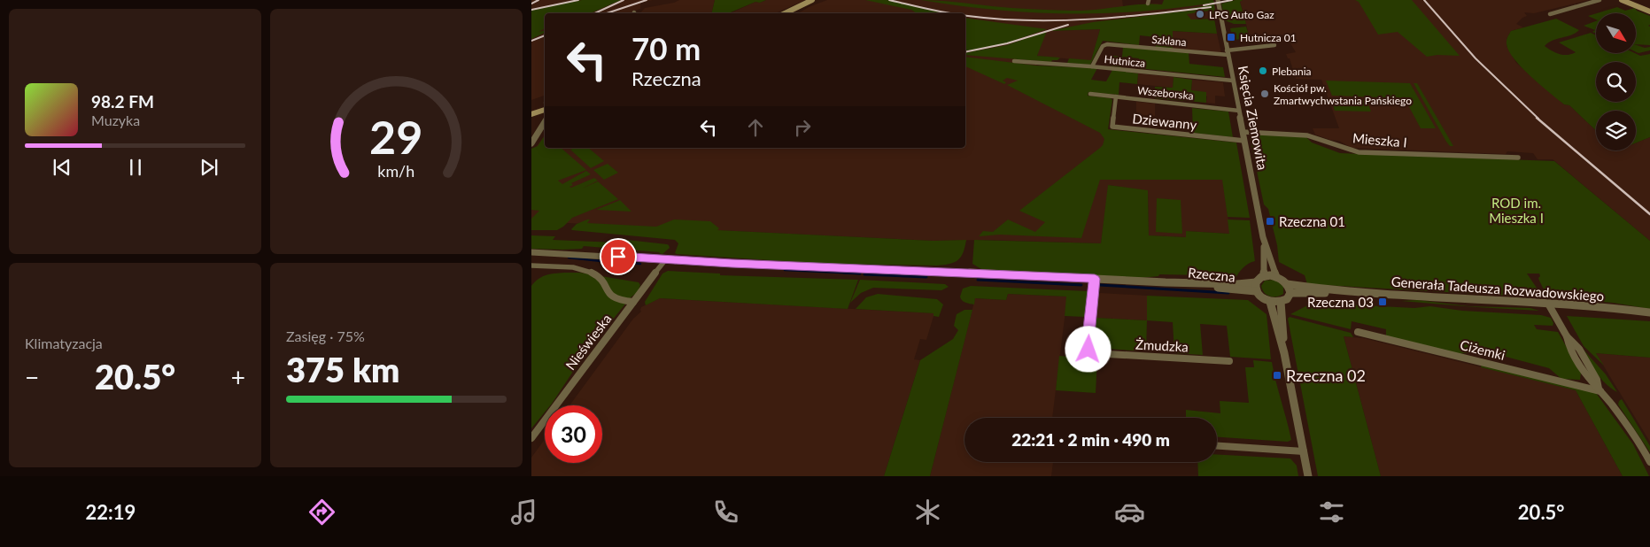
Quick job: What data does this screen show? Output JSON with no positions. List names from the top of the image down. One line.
{"streets":{"street":["Szklana","Hutnicza","Wszeborska","Księcia Ziemowita","Dziewanny","Mieszka I","Rzeczna","Generała Tadeusza Rozwadowskiego","Nieświeska","Żmudzka","Ciżemki"]},"crossings":[["Szklana","Hutnicza"],["Szklana","Księcia Ziemowita"],["Hutnicza","Księcia Ziemowita"],["Wszeborska","Księcia Ziemowita"],["Wszeborska","Dziewanny"],["Księcia Ziemowita","Dziewanny"],["Księcia Ziemowita","Mieszka I"],["Księcia Ziemowita","Rzeczna"],["Księcia Ziemowita","Generała Tadeusza Rozwadowskiego"],["Rzeczna","Generała Tadeusza Rozwadowskiego"],["Rzeczna","Nieświeska"],["Rzeczna","Żmudzka"]],"parks":["ROD im. Mieszka I"],"places":{"other":["LPG Auto Gaz","Plebania","Kościół pw. Zmartwychwstania Pańskiego"],"transit":["Hutnicza 01","Rzeczna 01","Rzeczna 03","Rzeczna 02"]},"north":"bottom right","page":{"turn":["70 m","Rzeczna"],"song":["98.2 FM","Muzyka"],"tile":["Klimatyzacja",["Zasięg · 75%","375 km"]],"heat":["−","20.5°","+"],"limit":"30","trip":"22:21 · 2 min · 490 m","tabs":["22:19","20.5°"],"gauge":["29","km/h"]}}
